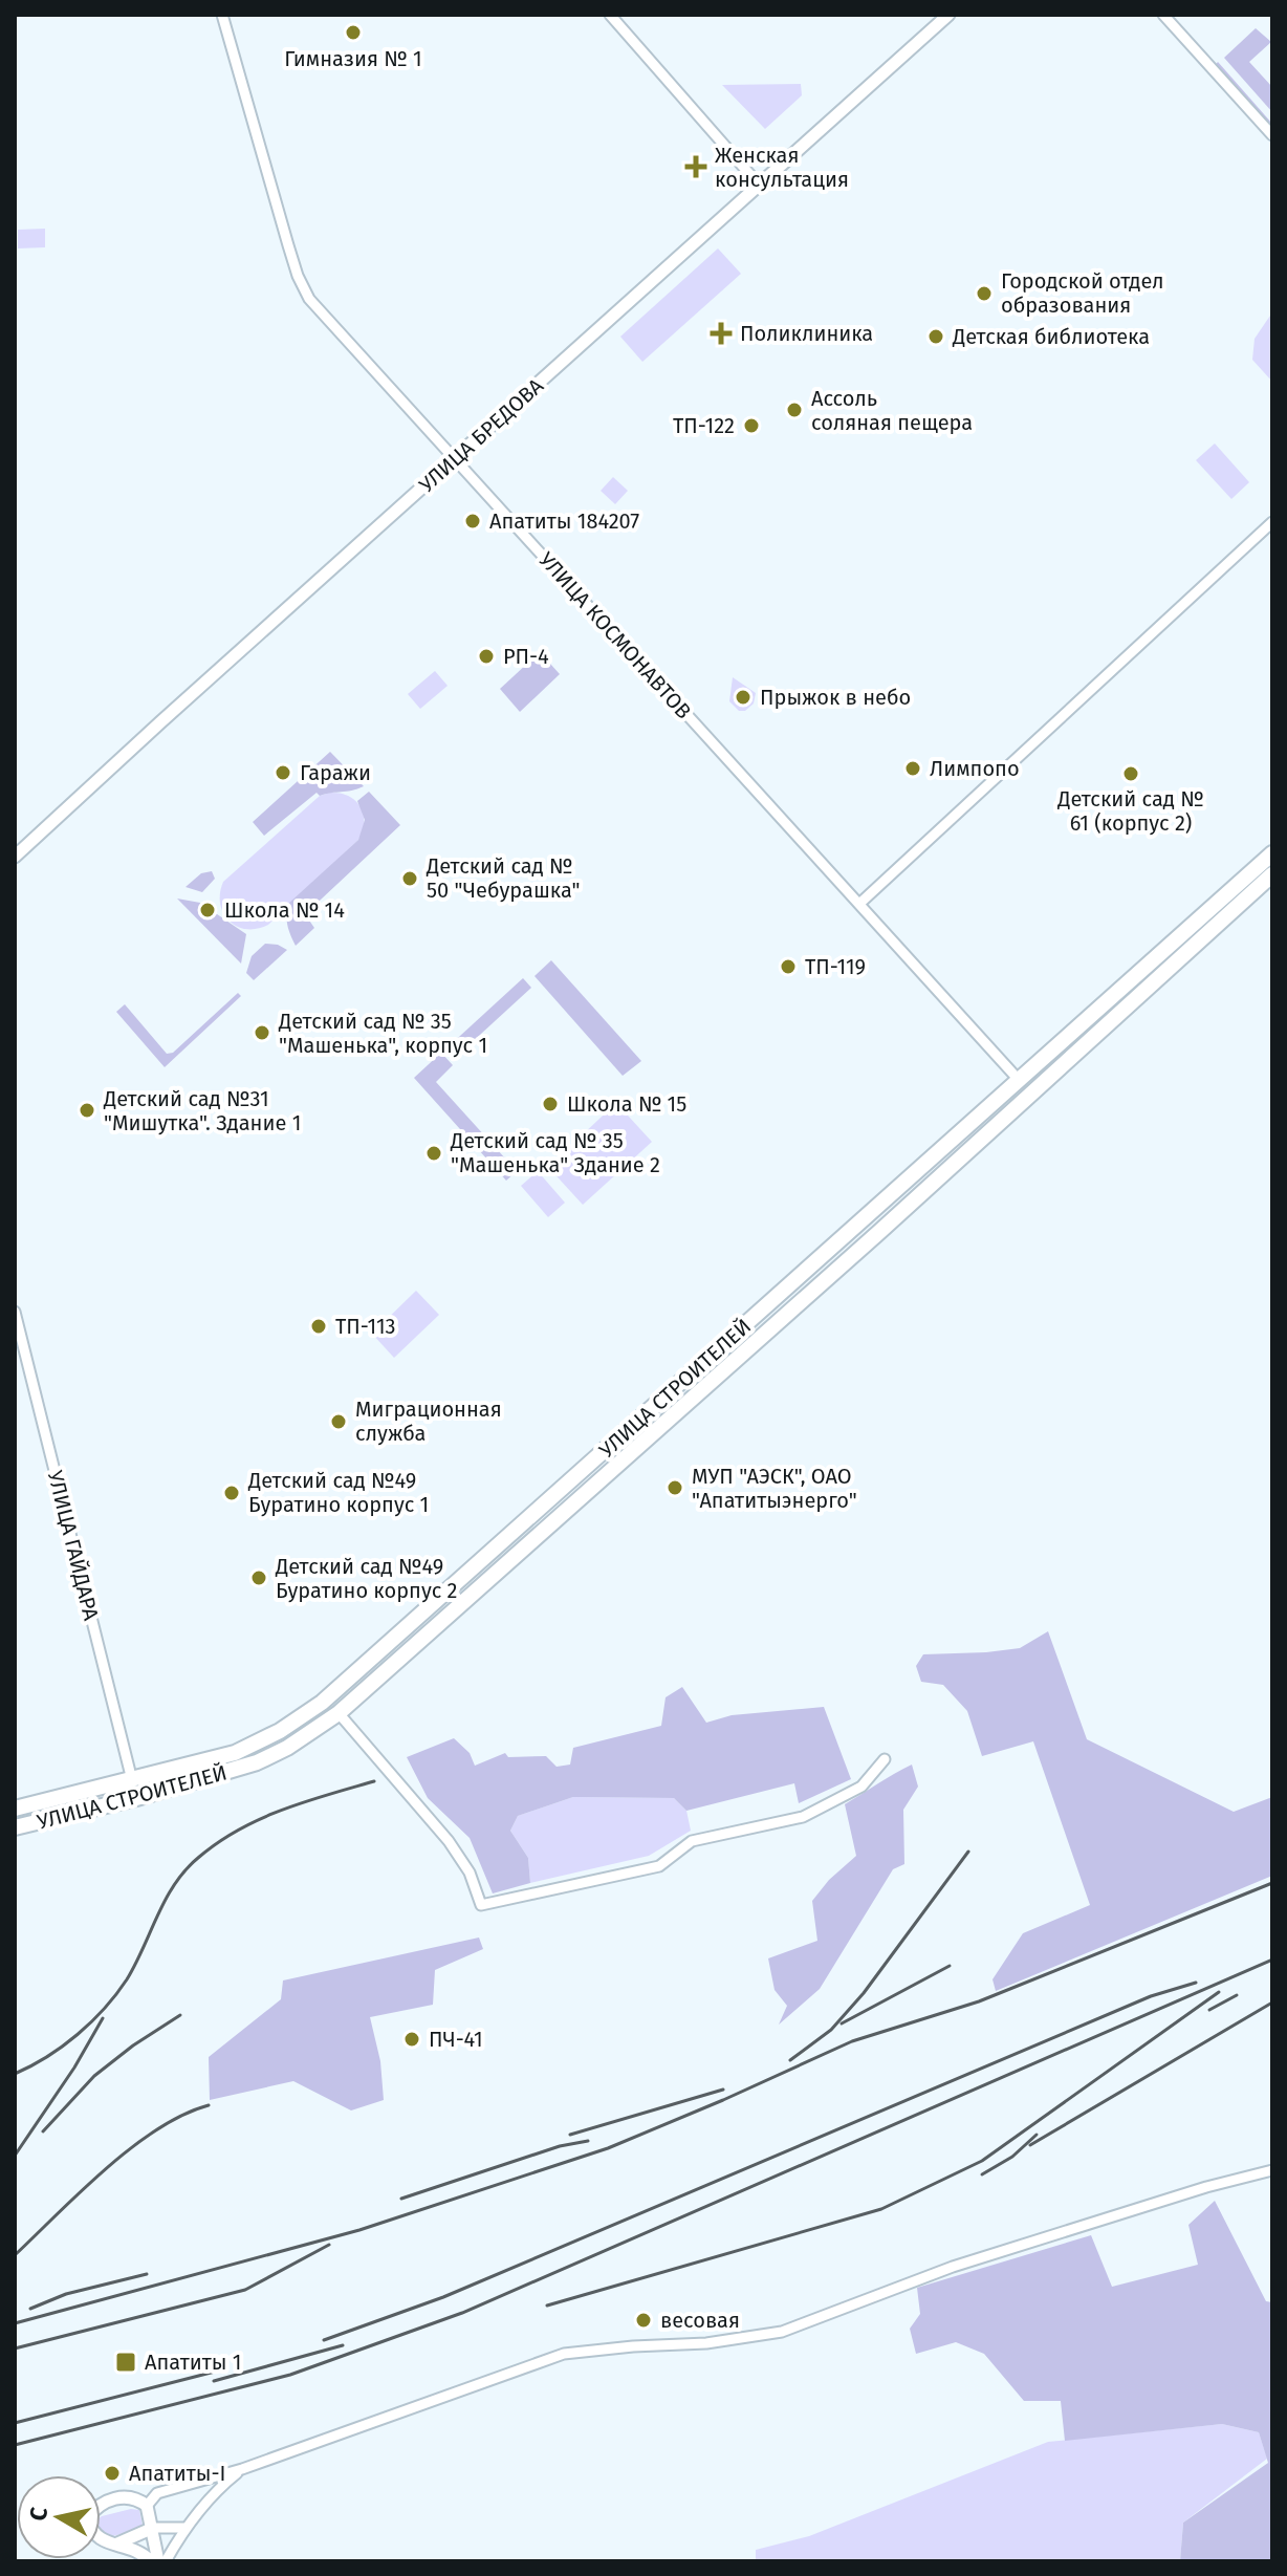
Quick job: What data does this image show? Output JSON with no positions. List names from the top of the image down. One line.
{"streets":{"main road":["УЛИЦА СТРОИТЕЛЕЙ"],"street":["УЛИЦА БРЕДОВА","УЛИЦА КОСМОНАВТОВ","УЛИЦА ГАЙДАРА"]},"crossings":[["УЛИЦА БРЕДОВА","УЛИЦА КОСМОНАВТОВ"],["УЛИЦА КОСМОНАВТОВ","УЛИЦА СТРОИТЕЛЕЙ"],["УЛИЦА СТРОИТЕЛЕЙ","УЛИЦА ГАЙДАРА"]],"places":{"other":["Гимназия № 1","Городской отдел образования","Детская библиотека","Ассоль соляная пещера","ТП-122","Апатиты 184207","РП-4","Прыжок в небо","Лимпопо","Гаражи","Детский сад № 61 (корпус 2)","Детский сад № 50 \"Чебурашка\"","Школа № 14","ТП-119","Детский сад № 35 \"Машенька\", корпус 1","Школа № 15","Детский сад №31 \"Мишутка\". Здание 1","Детский сад № 35 \"Машенька\" Здание 2","ТП-113","Миграционная служба","МУП \"АЭСК\", ОАО \"Апатитыэнерго\"","Детский сад №49 Буратино корпус 1","Детский сад №49 Буратино корпус 2","ПЧ-41","весовая","Апатиты-I"],"health":["Женская консультация","Поликлиника"],"transit":["Апатиты 1"]},"north":"left"}
